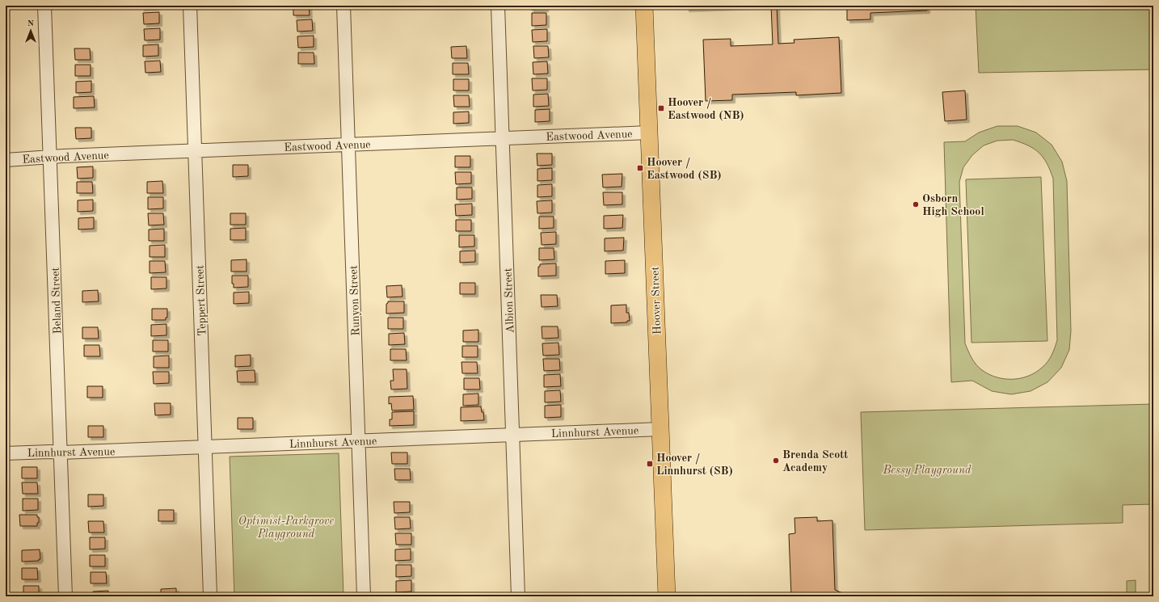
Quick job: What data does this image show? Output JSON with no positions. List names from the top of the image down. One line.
{"streets":{"main road":["Hoover Street"],"street":["Eastwood Avenue","Beland Street","Teppert Street","Runyon Street","Albion Street","Linnhurst Avenue"]},"crossings":[["Eastwood Avenue","Beland Street"],["Eastwood Avenue","Teppert Street"],["Eastwood Avenue","Runyon Street"],["Eastwood Avenue","Albion Street"],["Eastwood Avenue","Hoover Street"],["Beland Street","Linnhurst Avenue"],["Teppert Street","Linnhurst Avenue"],["Runyon Street","Linnhurst Avenue"],["Albion Street","Linnhurst Avenue"],["Hoover Street","Linnhurst Avenue"]],"parks":["Bessy Playground","Optimist-Parkgrove Playground"],"places":{"transit":["Hoover / Eastwood (NB)","Hoover / Eastwood (SB)","Hoover / Linnhurst (SB)"],"other":["Osborn High School","Brenda Scott Academy"]},"north":"top"}
